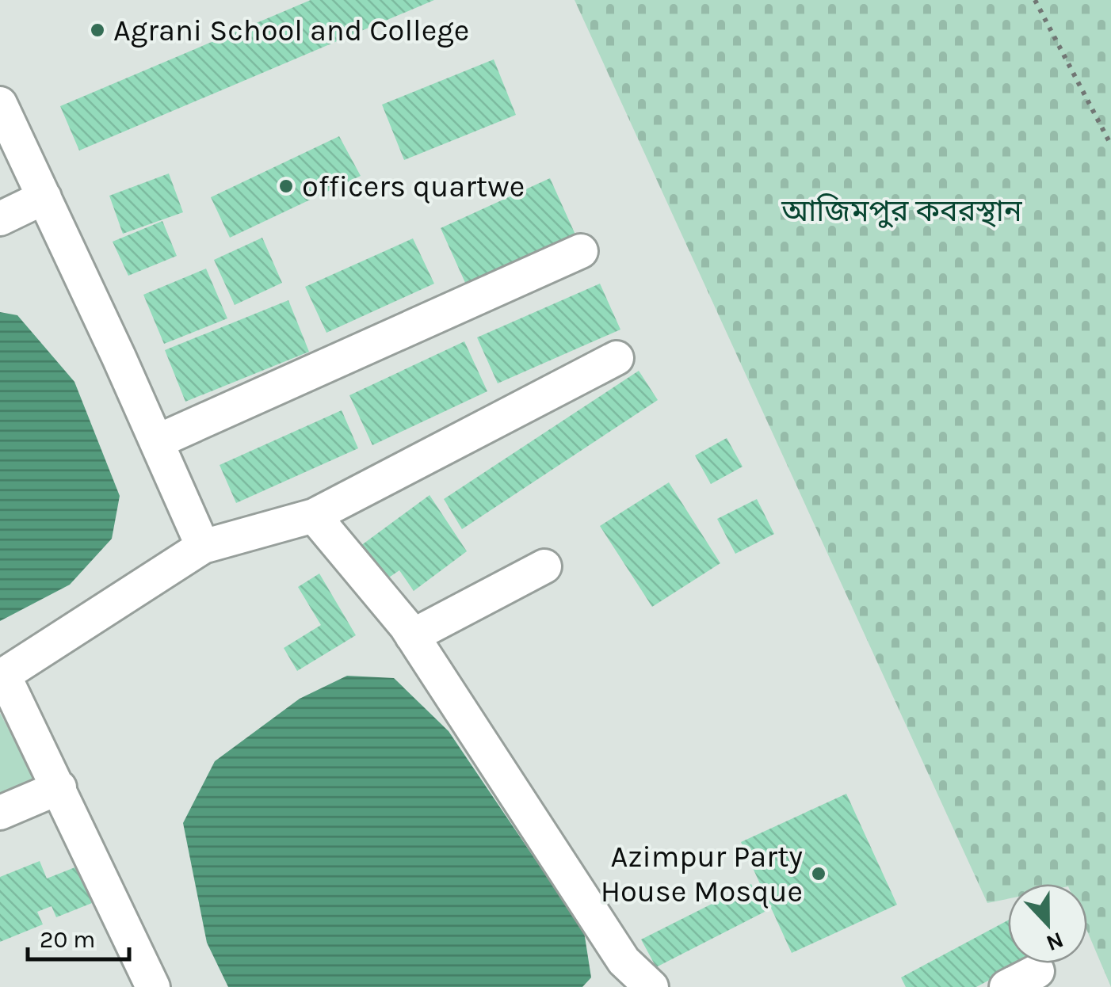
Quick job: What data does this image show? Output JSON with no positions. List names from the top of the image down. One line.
{"parks":["আজিমপুর কবরস্থান"],"places":["Agrani School and College","officers quartwe","Azimpur Party House Mosque"],"scale_bar":"20 m","north":"bottom"}
